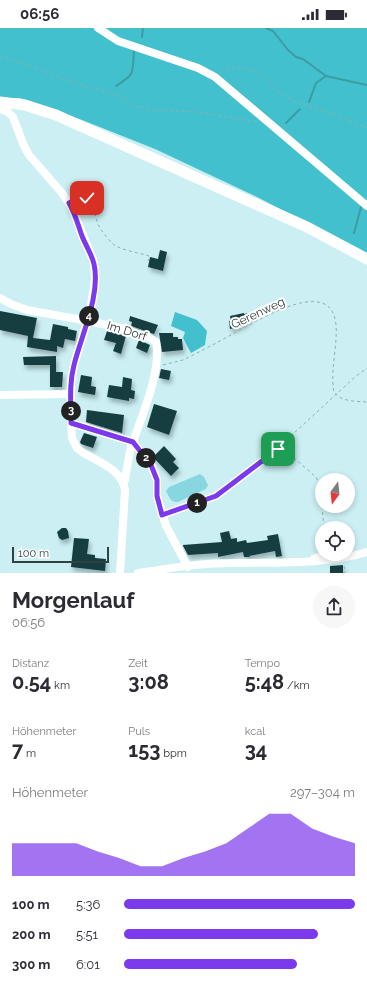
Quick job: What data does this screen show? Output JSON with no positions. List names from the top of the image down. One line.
{"streets":{"street":["Im Dorf"],"path":["Gerenweg"]},"crossings":[["Gerenweg","Im Dorf"]],"scale_bar":"100 m","north":"bottom","page":{"status":"06:56","pins":["4","3","2","1"],"scale":"100 m","heading":["Morgenlauf","06:56"],"stats":[["Distanz","0.54 km"],["Zeit","3:08"],["Tempo","5:48 /km"],["Höhenmeter","7 m"],["Puls","153 bpm"],["kcal","34"]],"chart":["Höhenmeter","297–304 m"],"list":[{"name":"100 m","note":"5:36"},{"name":"200 m","note":"5:51"},{"name":"300 m","note":"6:01"}]}}
